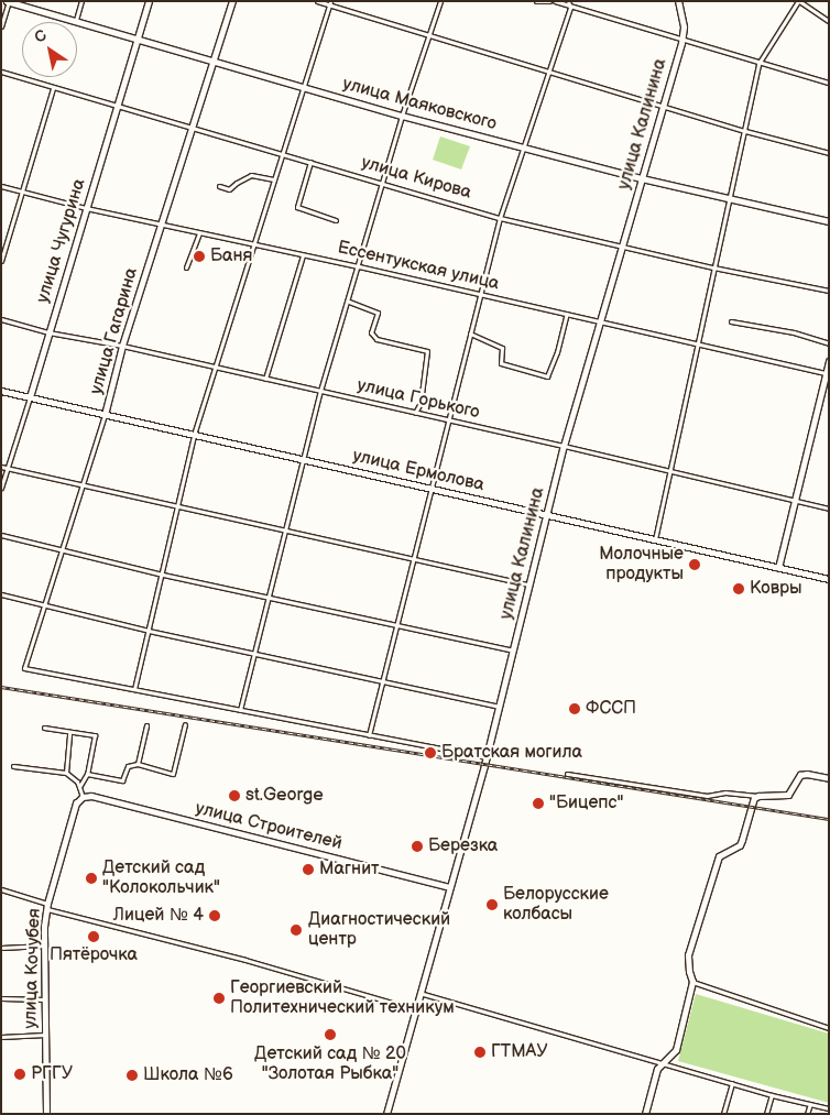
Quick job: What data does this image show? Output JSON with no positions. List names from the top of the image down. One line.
{"streets":{"main road":["улица Калинина"],"street":["улица Маяковского","улица Кирова","улица Чугурина","Ессентукская улица","улица Гагарина","улица Горького","улица Ермолова","улица Строителей","улица Кочубея"]},"crossings":[["улица Маяковского","улица Калинина"],["улица Маяковского","улица Чугурина"],["улица Маяковского","улица Гагарина"],["улица Калинина","улица Кирова"],["улица Калинина","Ессентукская улица"],["улица Калинина","улица Горького"],["улица Калинина","улица Ермолова"],["улица Калинина","улица Строителей"],["улица Кирова","улица Чугурина"],["улица Кирова","улица Гагарина"],["улица Чугурина","Ессентукская улица"],["улица Чугурина","улица Горького"],["улица Чугурина","улица Ермолова"],["Ессентукская улица","улица Гагарина"],["улица Гагарина","улица Горького"],["улица Гагарина","улица Ермолова"],["улица Строителей","улица Кочубея"]],"places":["Баня","Молочные продукты","Ковры","ФССП","Братская могила","st.George","\"Бицепс\"","Березка","Магнит","Детский сад \"Колокольчик\"","Белорусские колбасы","Лицей № 4","Диагностический центр","Пятёрочка","Георгиевский Политехнический техникум","Детский сад № 20 \"Золотая Рыбка\"","ГТМАУ","РГГУ","Школа №6"],"north":"top left"}
